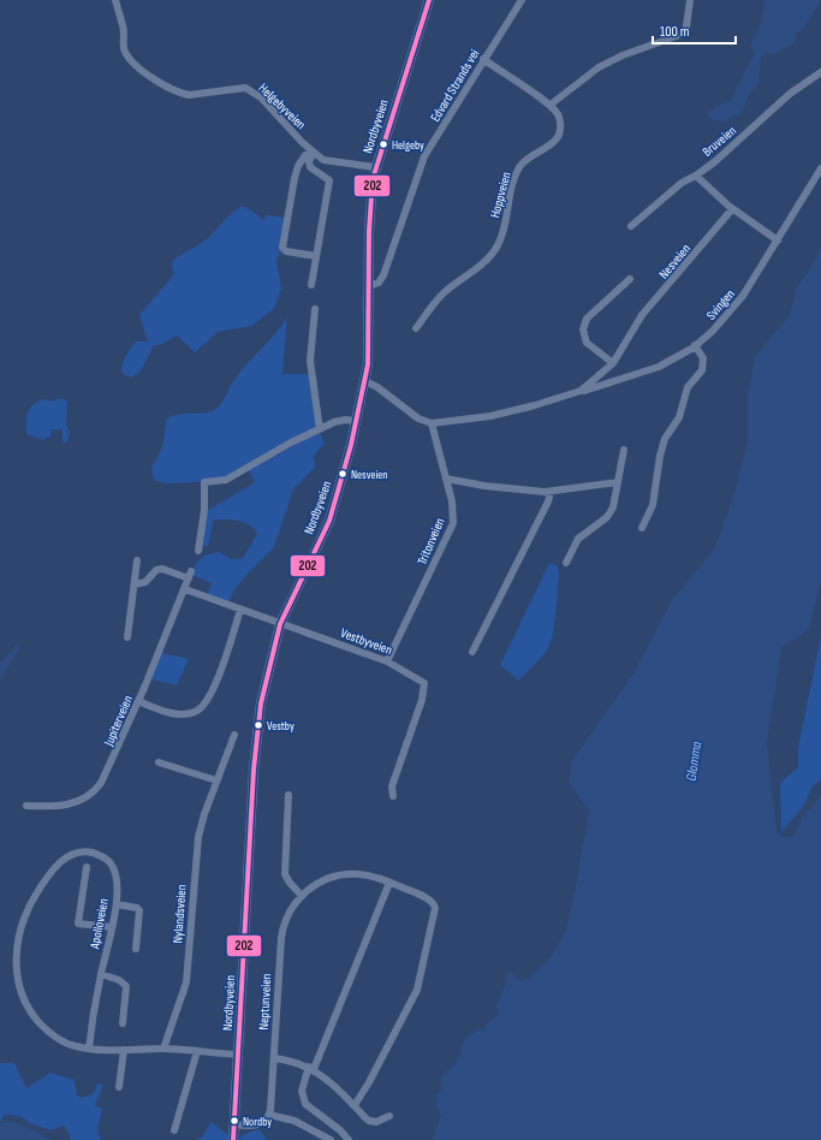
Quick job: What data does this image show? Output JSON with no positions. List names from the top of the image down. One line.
{"streets":{"main road":["Nordbyveien"],"street":["Edvard Strands vei","Helgebyveien","Bruveien","Hoppveien","Nesveien","Svingen","Tritonveien","Vestbyveien","Jupiterveien","Nylandsveien","Apolloveien","Neptunveien"]},"crossings":[["Edvard Strands vei","Nordbyveien"],["Helgebyveien","Nordbyveien"],["Nordbyveien","Vestbyveien"],["Nordbyveien","Apolloveien"],["Nesveien","Svingen"],["Nesveien","Tritonveien"],["Tritonveien","Vestbyveien"],["Vestbyveien","Jupiterveien"],["Nylandsveien","Apolloveien"]],"water":["Glomma"],"places":["Helgeby","Nesveien","Vestby","Nordby"],"lines":["transit line 202"],"scale_bar":"100 m"}
